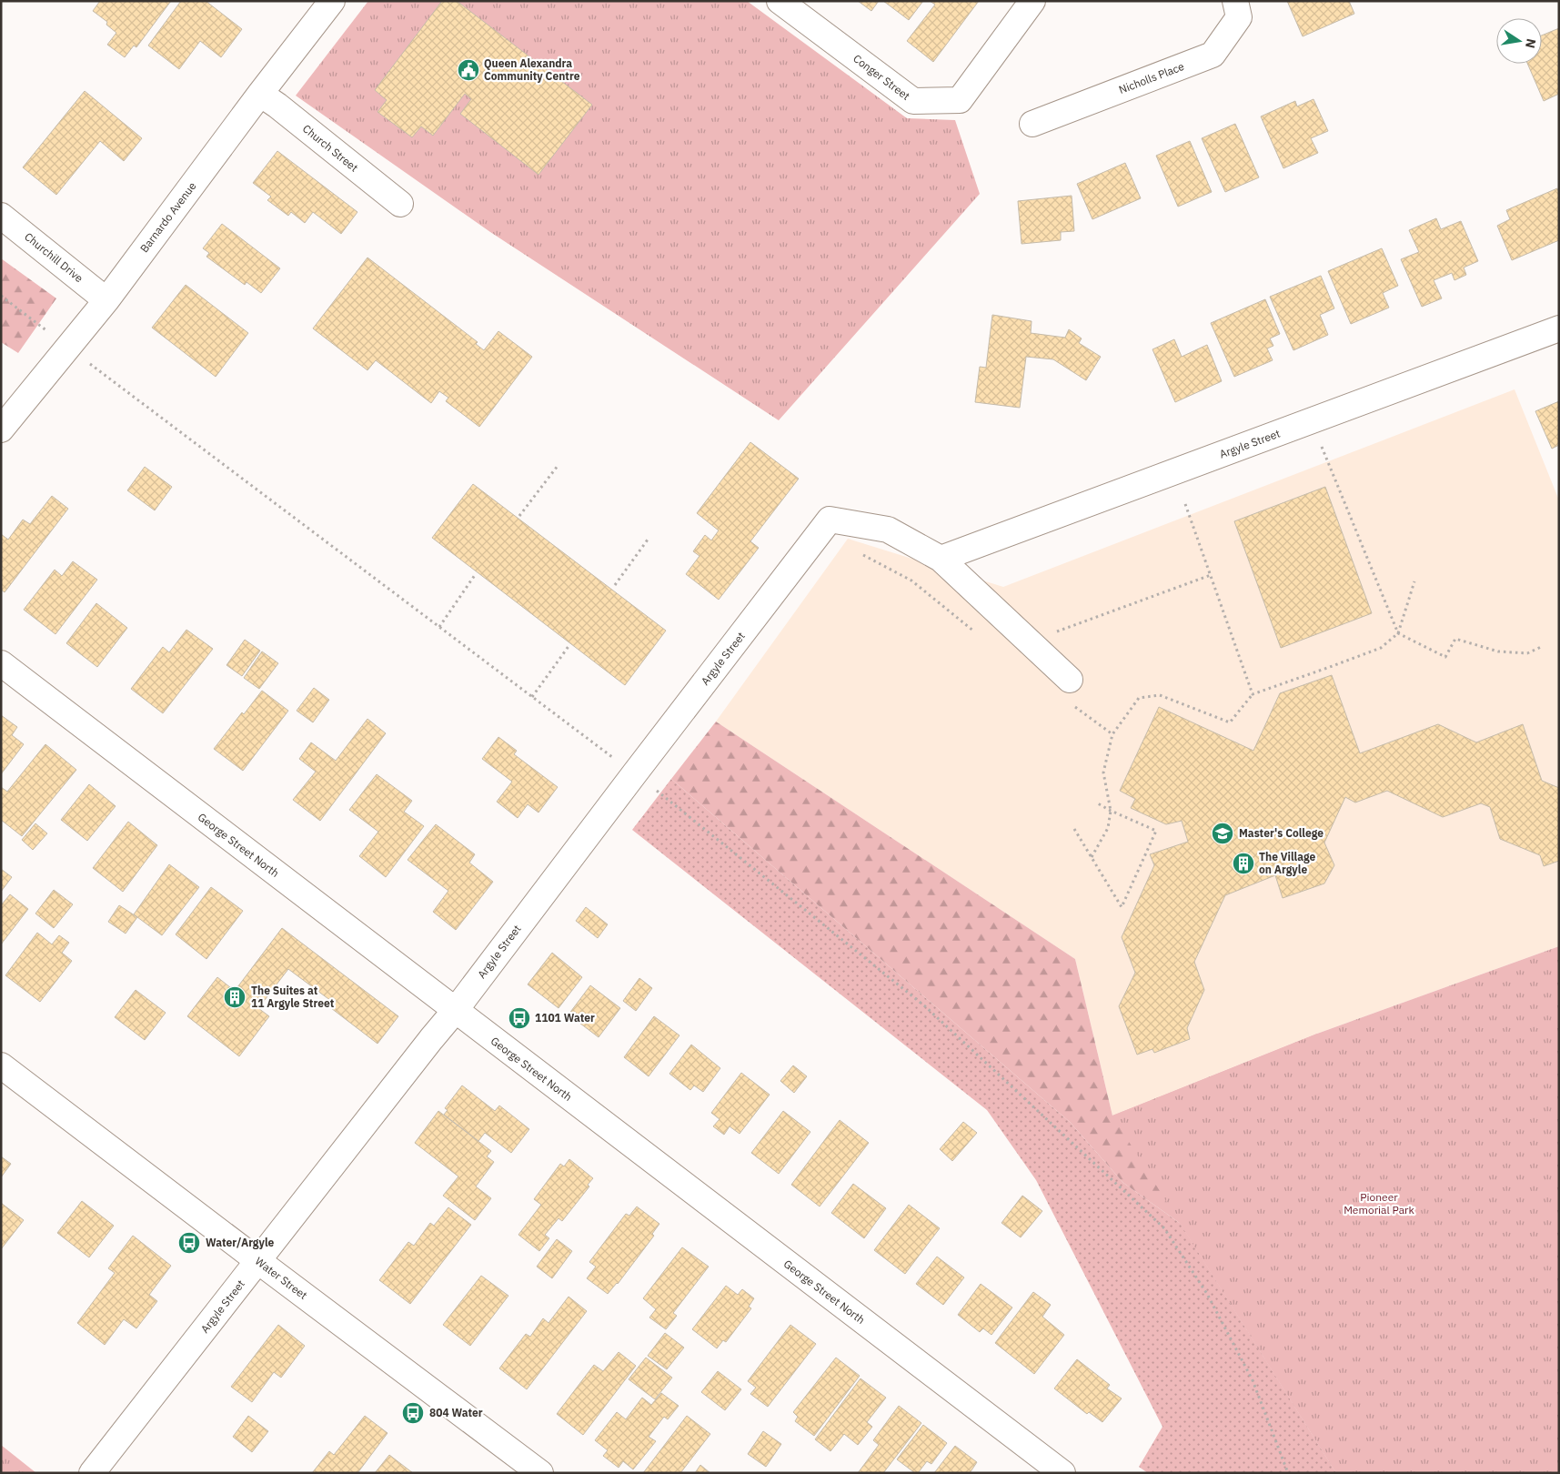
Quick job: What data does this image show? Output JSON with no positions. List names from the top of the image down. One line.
{"streets":{"street":["Conger Street","Nicholls Place","Church Street","Barnardo Avenue","Churchill Drive","Argyle Street","George Street North","Water Street"]},"crossings":[["Church Street","Barnardo Avenue"],["Barnardo Avenue","Churchill Drive"],["Argyle Street","George Street North"],["Argyle Street","Water Street"]],"parks":["Pioneer Memorial Park"],"places":{"public building":["Queen Alexandra Community Centre"],"school or university":["Master's College"],"building":["The Village on Argyle","The Suites at 11 Argyle Street"],"bus stop":["1101 Water","Water/Argyle","804 Water"]},"north":"right"}
